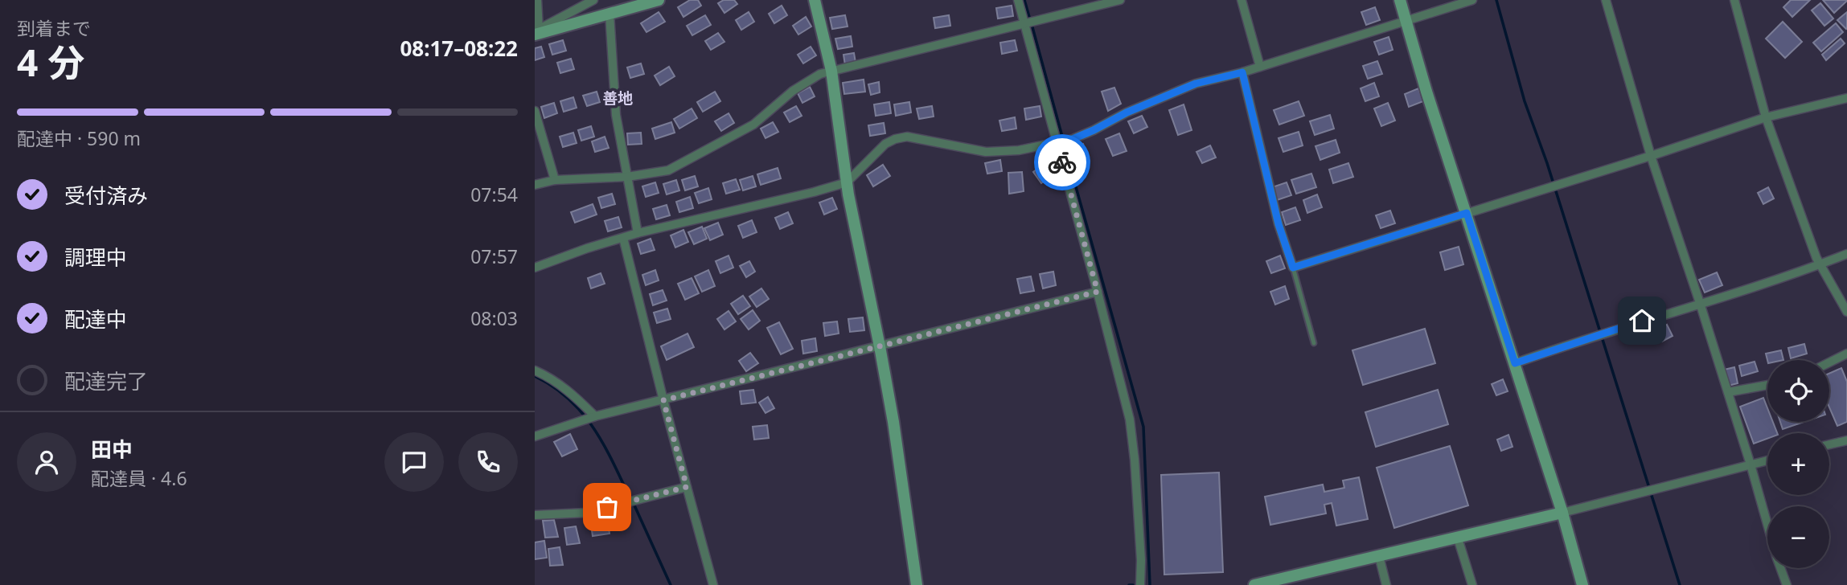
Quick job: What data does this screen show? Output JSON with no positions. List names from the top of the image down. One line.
{"districts":["善地"],"page":{"heading":["4 分","到着まで","08:17–08:22"],"panel":["田中","配達員 · 4.6"],"bar":"配達中 · 590 m","list":[["受付済み","07:54"],["調理中","07:57"],["配達中","08:03"],"配達完了"],"map_buttons":["+","−"]}}
